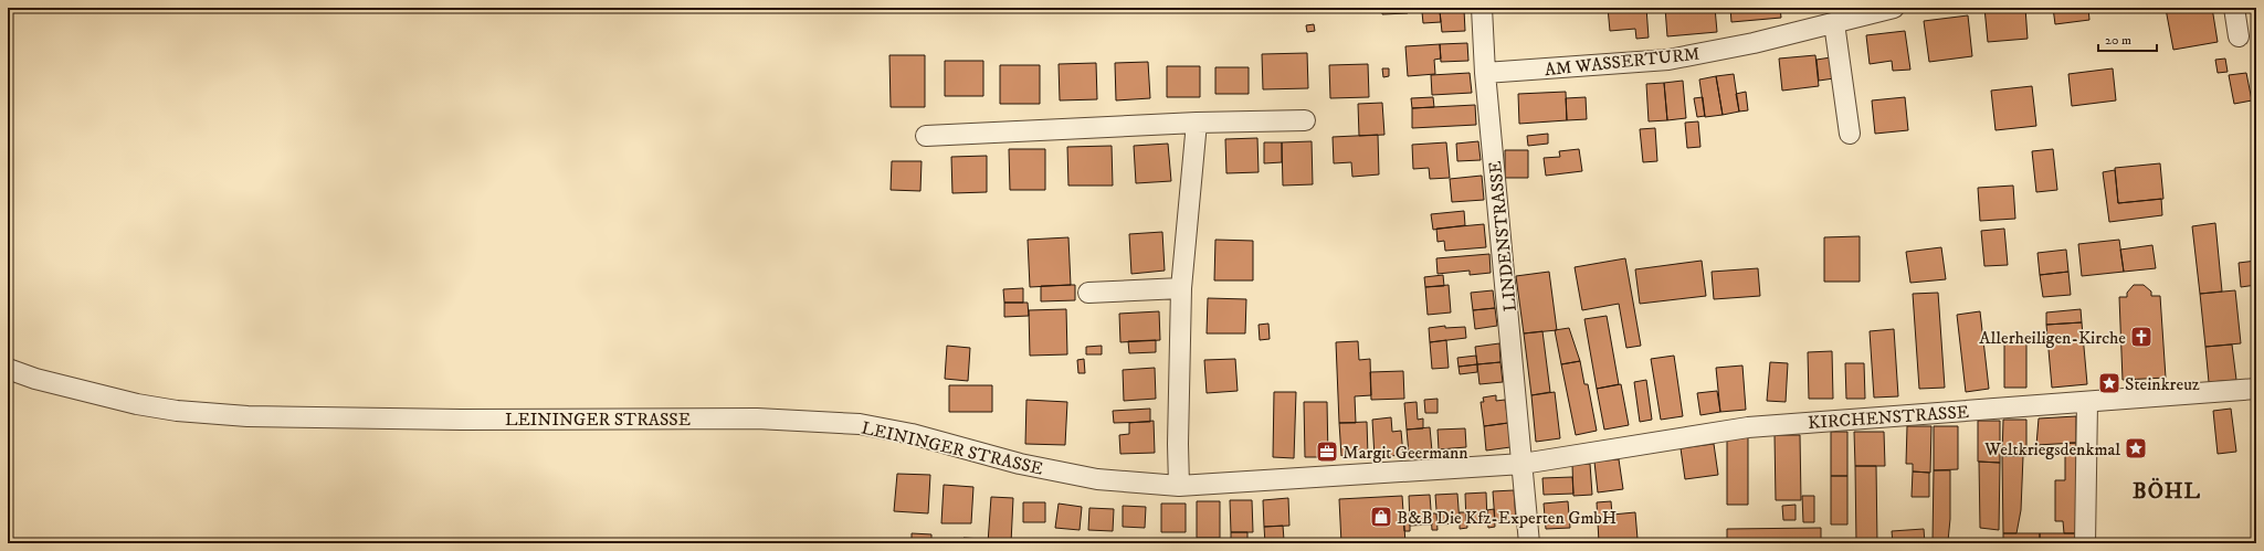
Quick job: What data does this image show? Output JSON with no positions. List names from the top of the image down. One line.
{"streets":{"street":["AM WASSERTURM","LINDENSTRASSE","KIRCHENSTRASSE","LEININGER STRASSE"]},"crossings":[["AM WASSERTURM","LINDENSTRASSE"],["LINDENSTRASSE","KIRCHENSTRASSE"],["LINDENSTRASSE","LEININGER STRASSE"],["KIRCHENSTRASSE","LEININGER STRASSE"]],"districts":["BÖHL"],"places":{"church":["Allerheiligen-Kirche"],"place":["Steinkreuz","Weltkriegsdenkmal"],"office":["Margit Geermann"],"shop":["B&B Die Kfz-Experten GmbH"]},"scale_bar":"20 m"}
